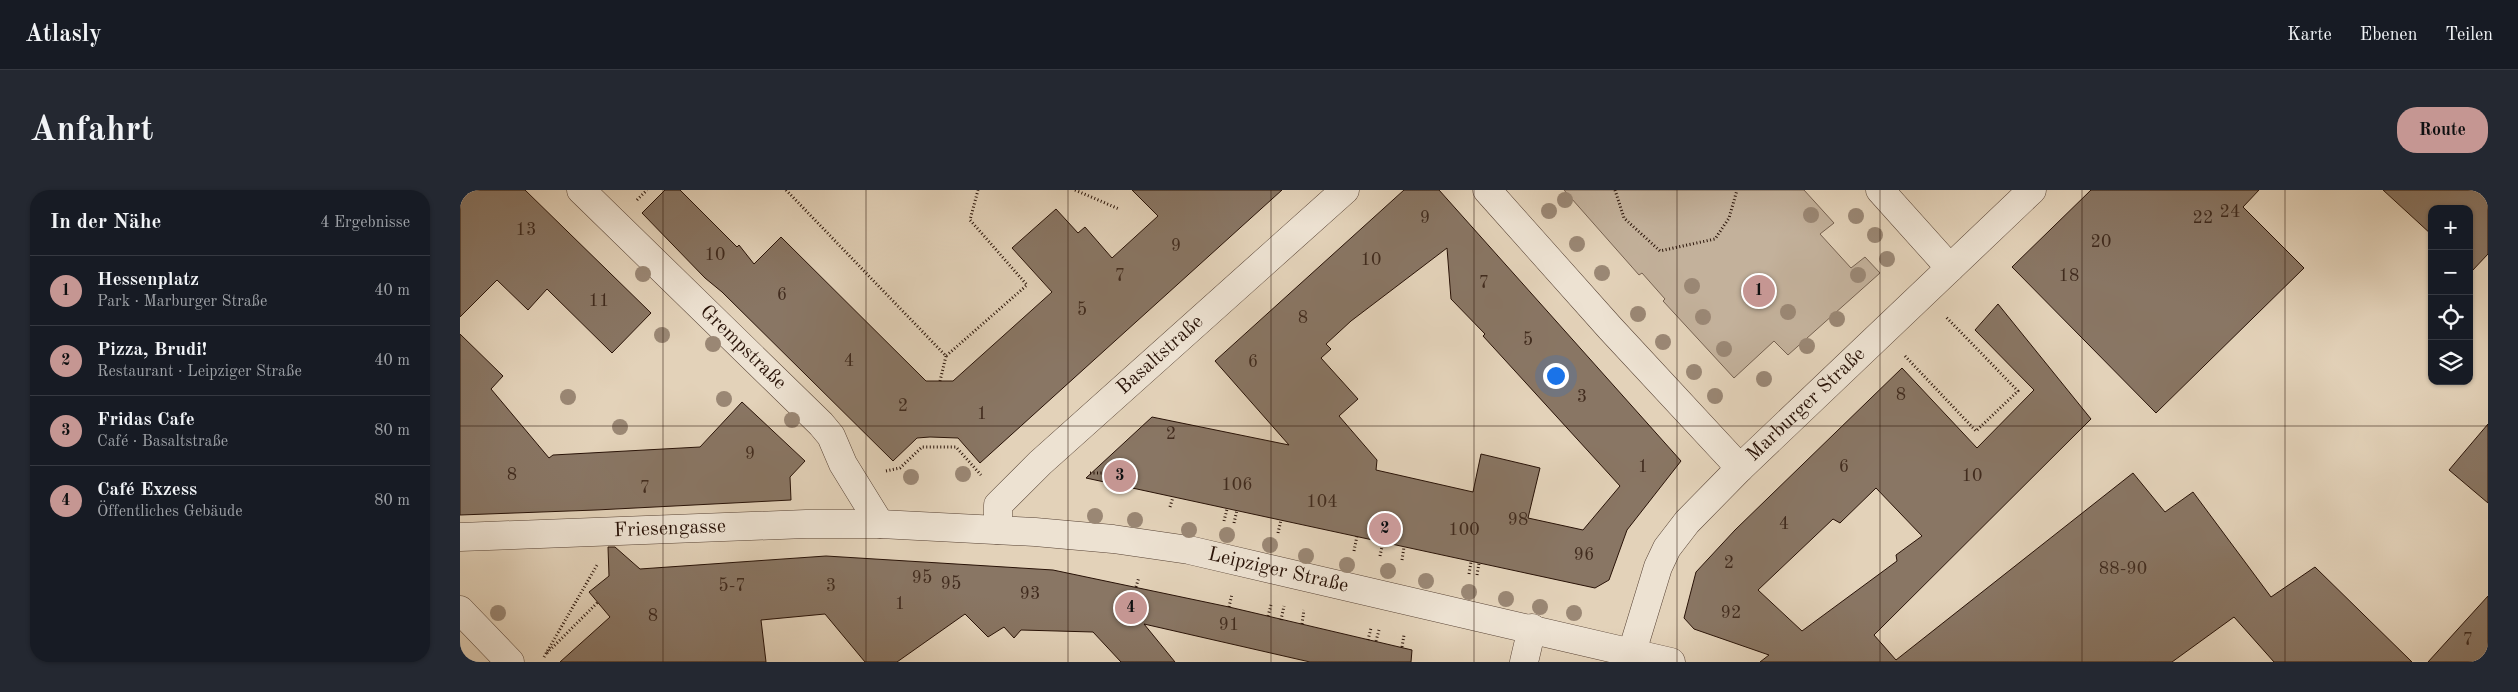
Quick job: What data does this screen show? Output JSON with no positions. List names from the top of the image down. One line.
{"streets":{"street":["Grempstraße","Basaltstraße","Marburger Straße","Friesengasse","Leipziger Straße"]},"crossings":[["Grempstraße","Friesengasse"],["Grempstraße","Leipziger Straße"],["Basaltstraße","Leipziger Straße"],["Marburger Straße","Leipziger Straße"],["Friesengasse","Leipziger Straße"]],"house_numbers":["24","9","22","13","20","9","10","10","7","18","7","6","11","5","8","5","4","6","8","3","2","1","2","9","1","6","8","10","106","7","104","98","4","100","96","2","88-90","95","95","5-7","3","93","1","92","8","91","7"],"page":{"header":"Atlasly","nav":["Karte","Ebenen","Teilen"],"buttons":"Route","title":"Anfahrt","heading":["In der Nähe","4 Ergebnisse"],"map_buttons":["+","−"],"list":[{"mark":"1","name":"Hessenplatz","note":"Park · Marburger Straße","value":"40 m"},{"mark":"2","name":"Pizza, Brudi!","note":"Restaurant · Leipziger Straße","value":"40 m"},{"mark":"3","name":"Fridas Cafe","note":"Café · Basaltstraße","value":"80 m"},{"mark":"4","name":"Café Exzess","note":"Öffentliches Gebäude","value":"80 m"}],"pins":["1","3","2","4"]}}
